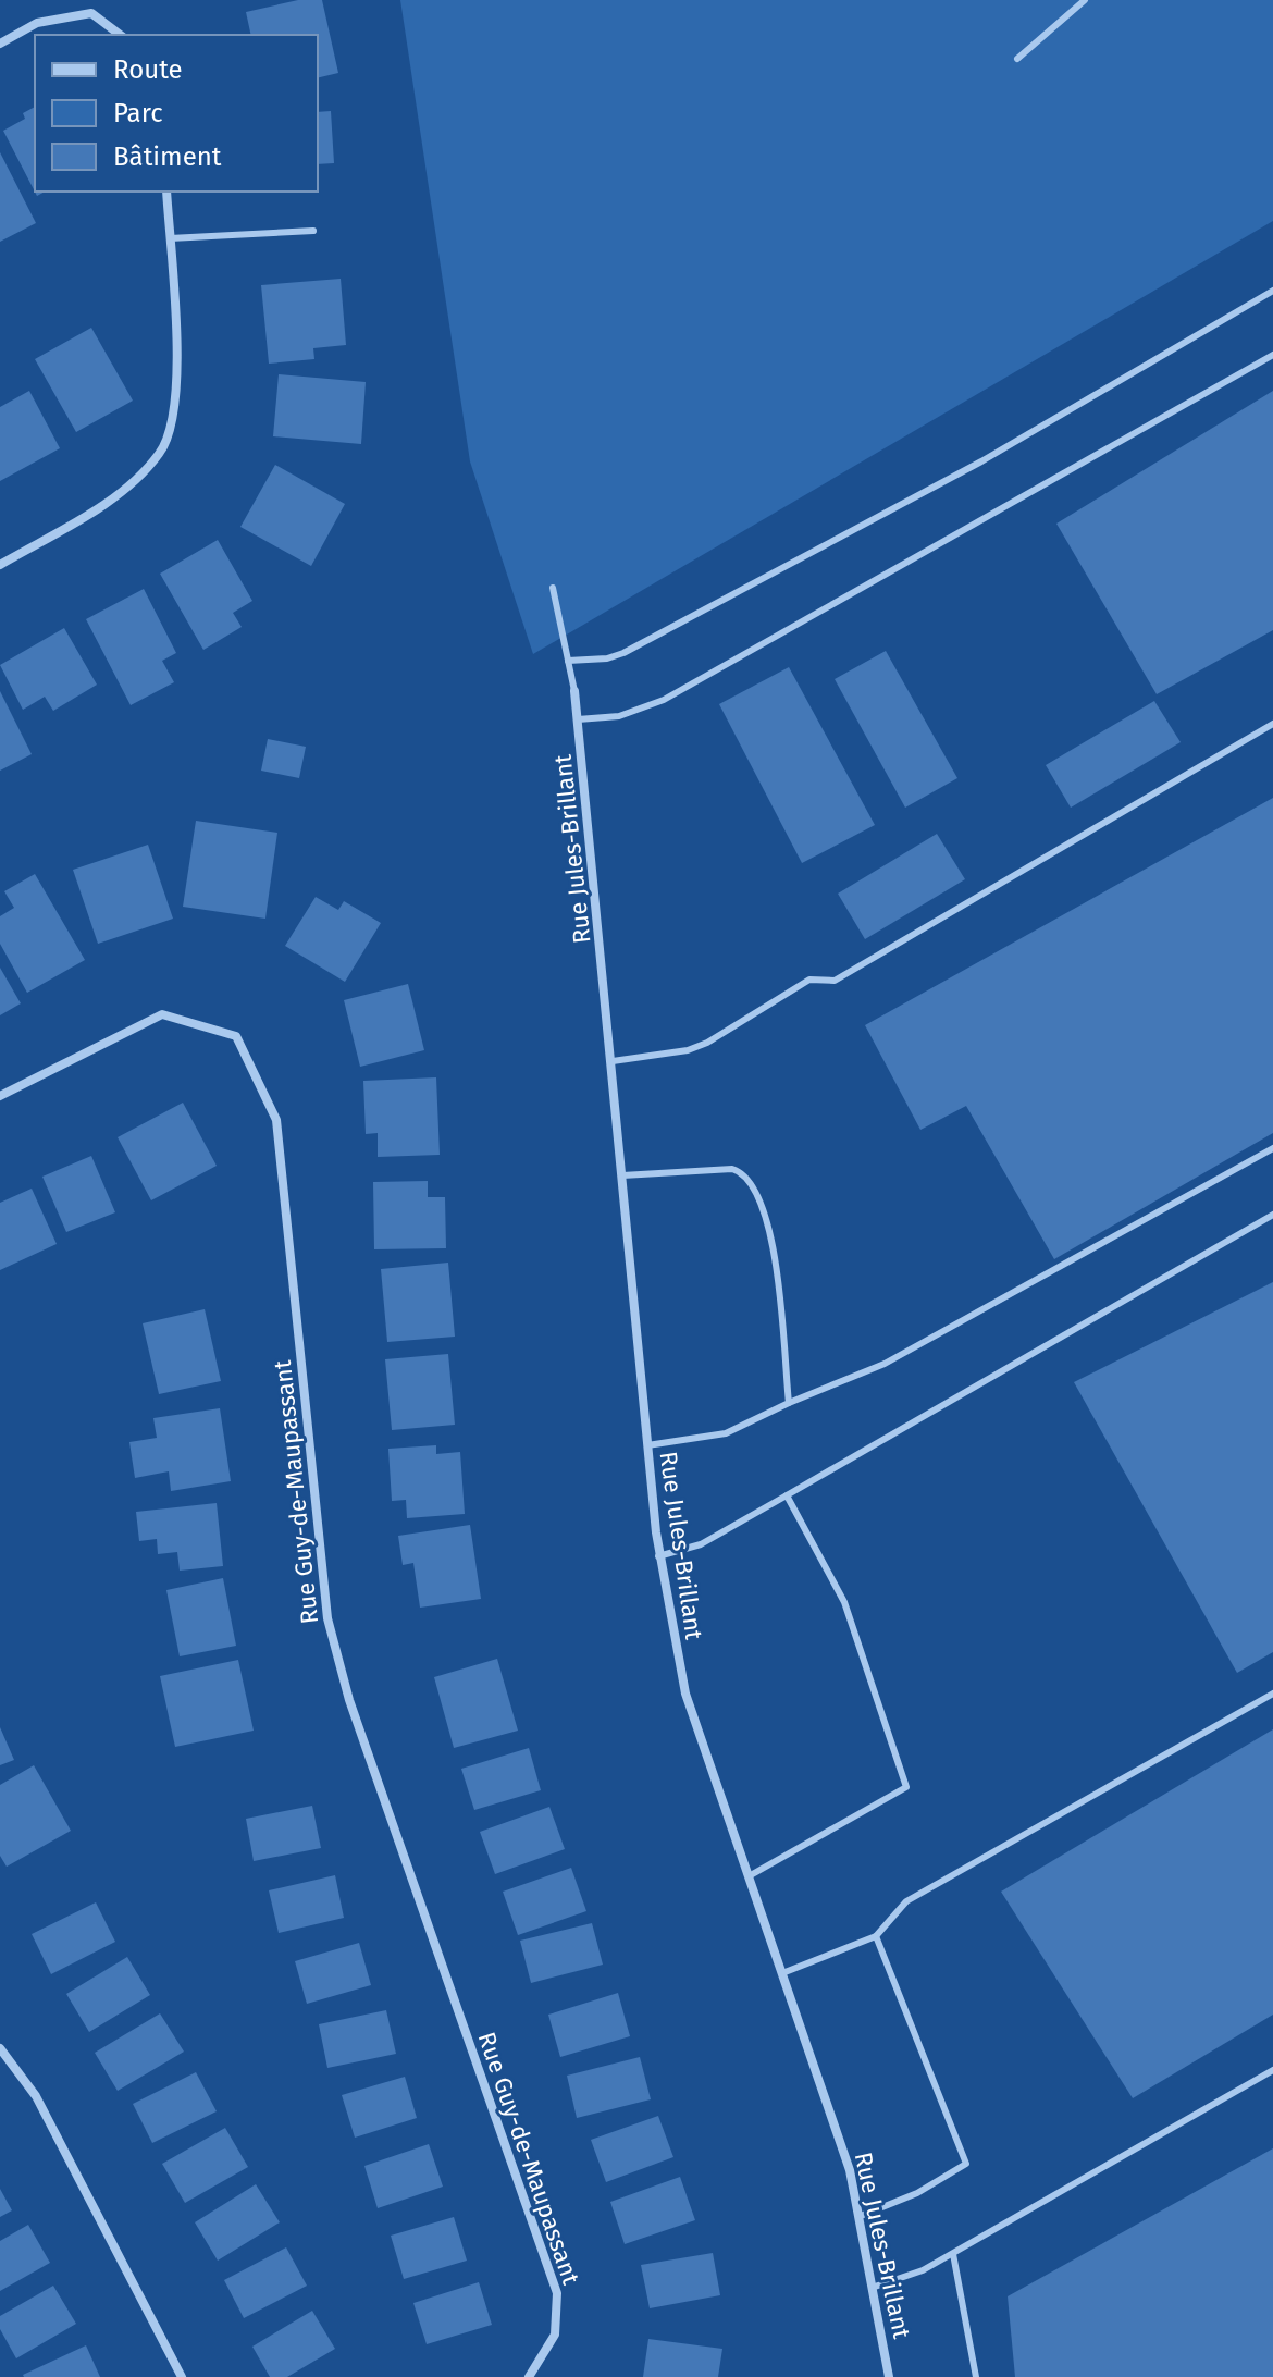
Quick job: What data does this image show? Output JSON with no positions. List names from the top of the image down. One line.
{"streets":{"street":["Rue Jules-Brillant","Rue Guy-de-Maupassant"]},"legend":["Route","Parc","Bâtiment"]}
